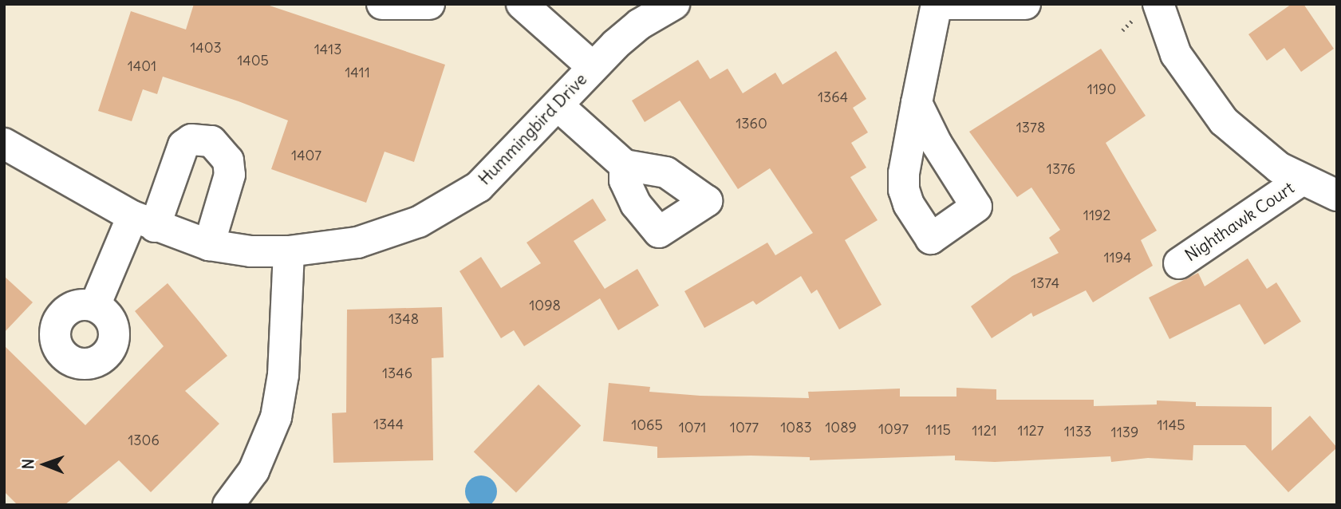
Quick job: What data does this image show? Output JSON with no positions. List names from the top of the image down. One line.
{"streets":{"street":["Hummingbird Drive","Nighthawk Court"]},"house_numbers":["1403","1413","1405","1401","1411","1190","1364","1360","1378","1407","1376","1192","1194","1374","1098","1348","1346","1344","1065","1145","1071","1077","1083","1089","1097","1115","1121","1127","1133","1139","1306"],"north":"left"}
